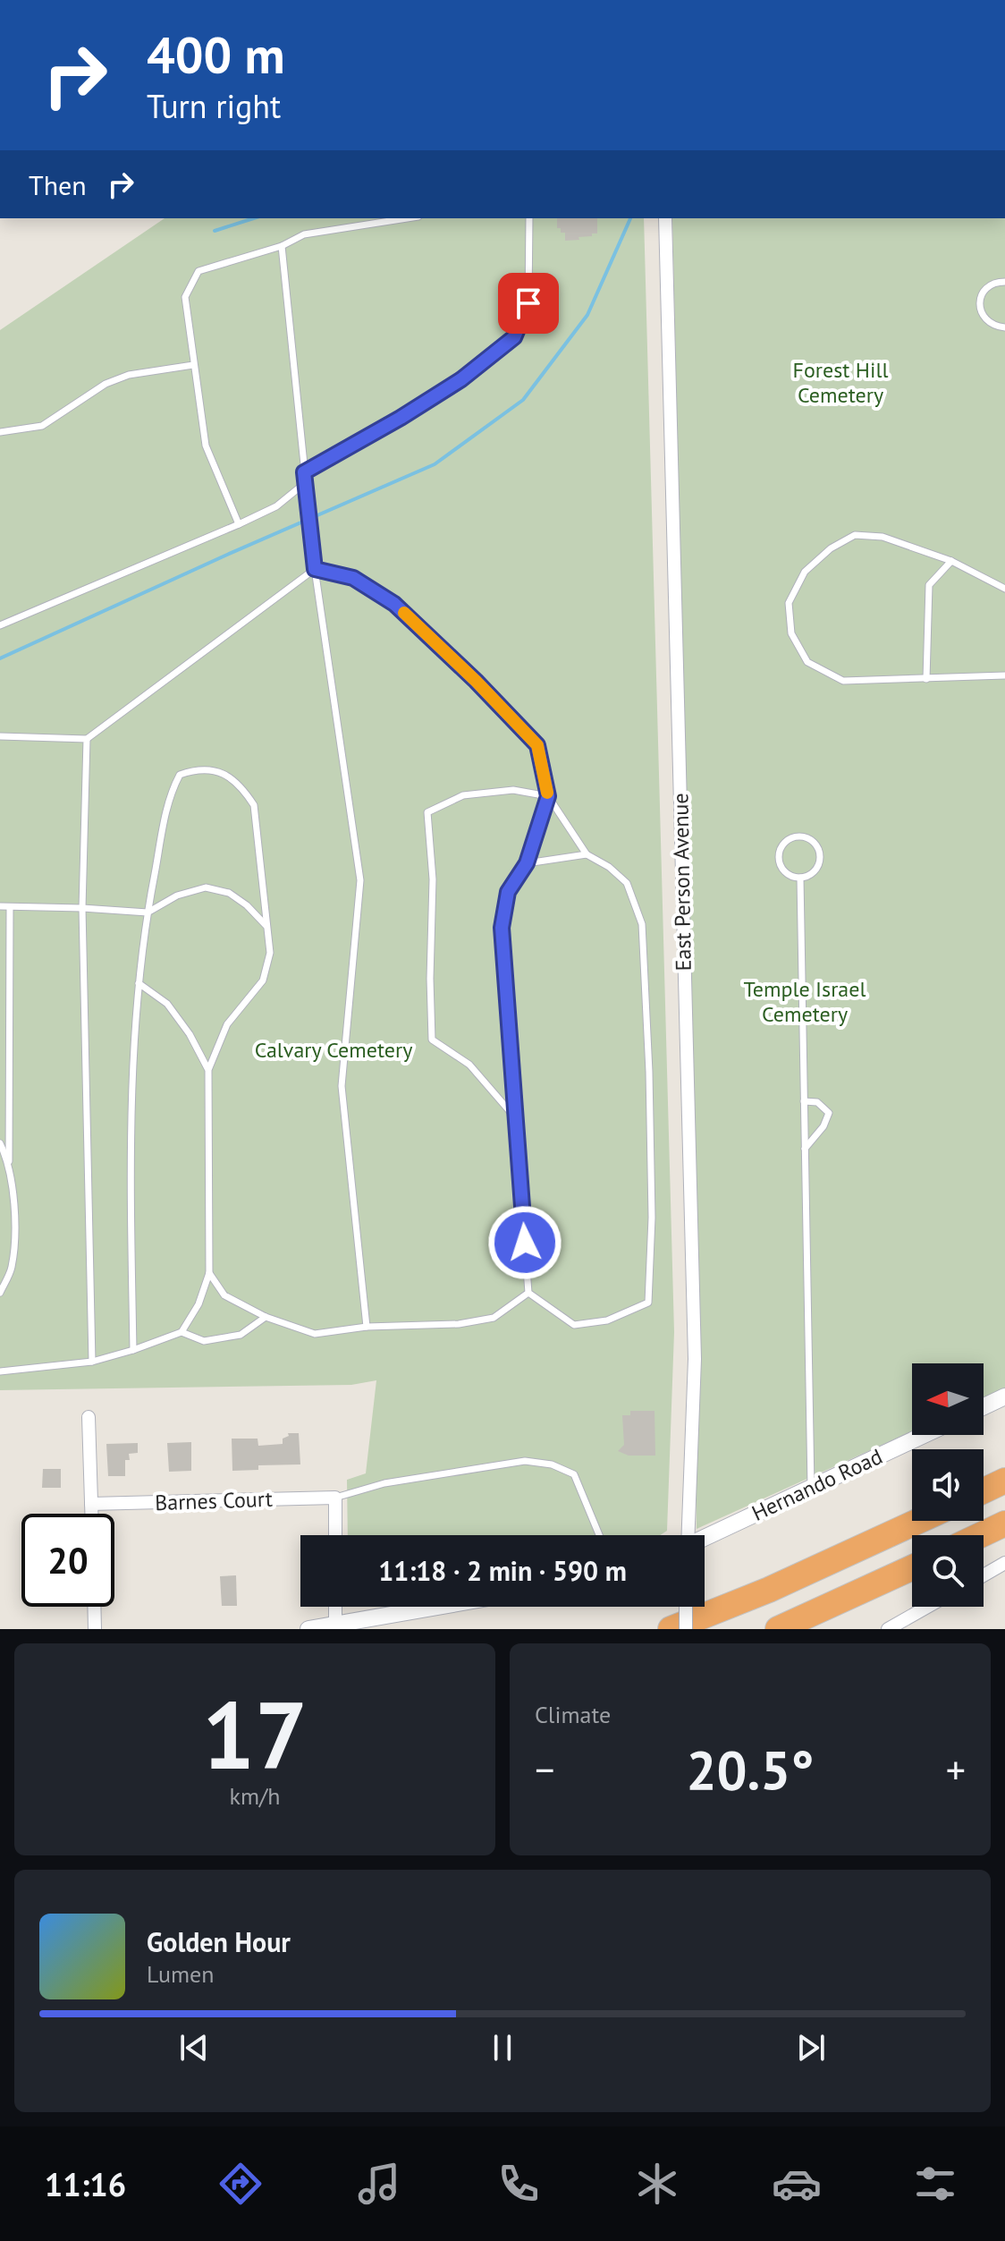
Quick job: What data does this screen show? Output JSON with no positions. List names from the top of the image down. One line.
{"streets":{"street":["East Person Avenue","Hernando Road","Barnes Court"]},"parks":["Forest Hill Cemetery","Temple Israel Cemetery","Calvary Cemetery"],"north":"left","page":{"turn":["400 m","Turn right"],"then":"Then","limit":"20","trip":"11:18 · 2 min · 590 m","tile":[["17","km/h"],"Climate"],"heat":["−","20.5°","+"],"song":["Golden Hour","Lumen"],"tabs":"11:16"}}
